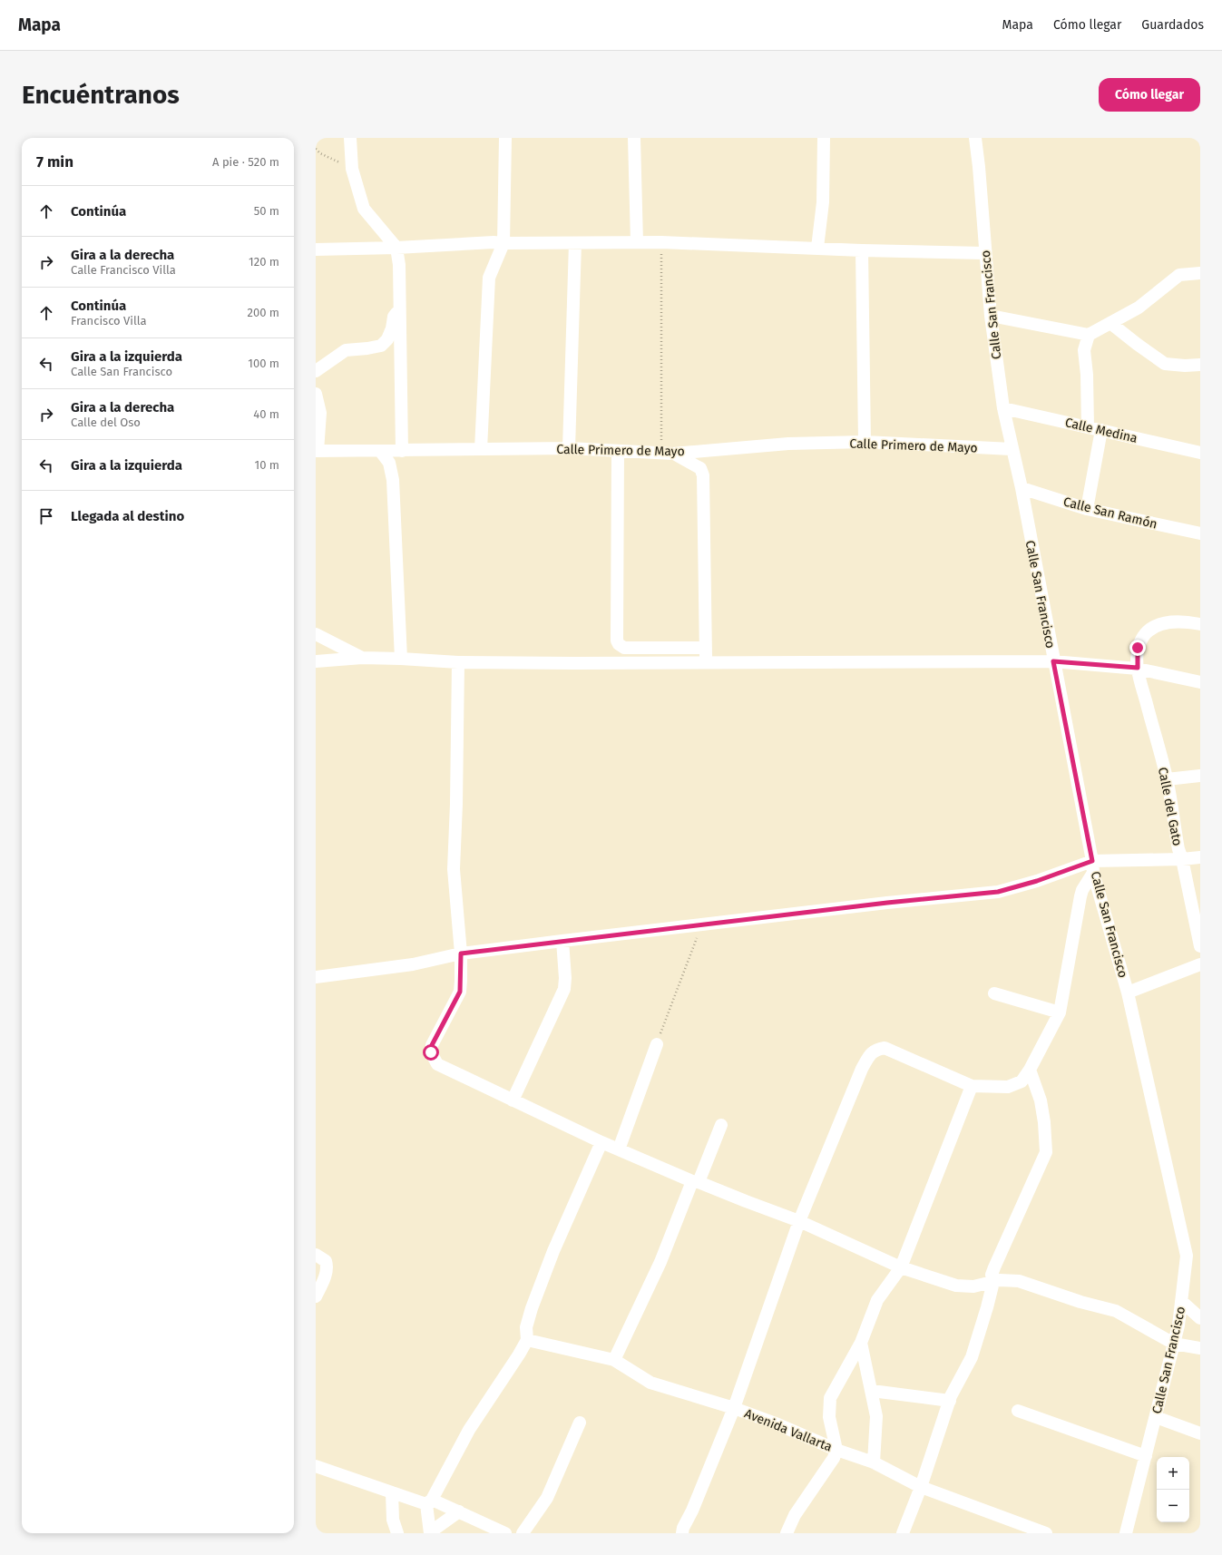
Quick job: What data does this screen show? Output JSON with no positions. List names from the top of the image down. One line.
{"streets":{"street":["Calle San Francisco","Calle Medina","Calle Primero de Mayo","Calle San Ramón","Calle del Gato","Avenida Vallarta"]},"crossings":[["Calle San Francisco","Calle Medina"],["Calle San Francisco","Calle Primero de Mayo"],["Calle San Francisco","Calle San Ramón"]],"page":{"header":"Mapa","nav":["Mapa","Cómo llegar","Guardados"],"buttons":"Cómo llegar","title":"Encuéntranos","heading":["7 min","A pie · 520 m"],"list":[["Continúa","50 m"],["Gira a la derecha","Calle Francisco Villa","120 m"],["Continúa","Francisco Villa","200 m"],["Gira a la izquierda","Calle San Francisco","100 m"],["Gira a la derecha","Calle del Oso","40 m"],["Gira a la izquierda","10 m"],"Llegada al destino"],"map_buttons":["+","−"]}}
